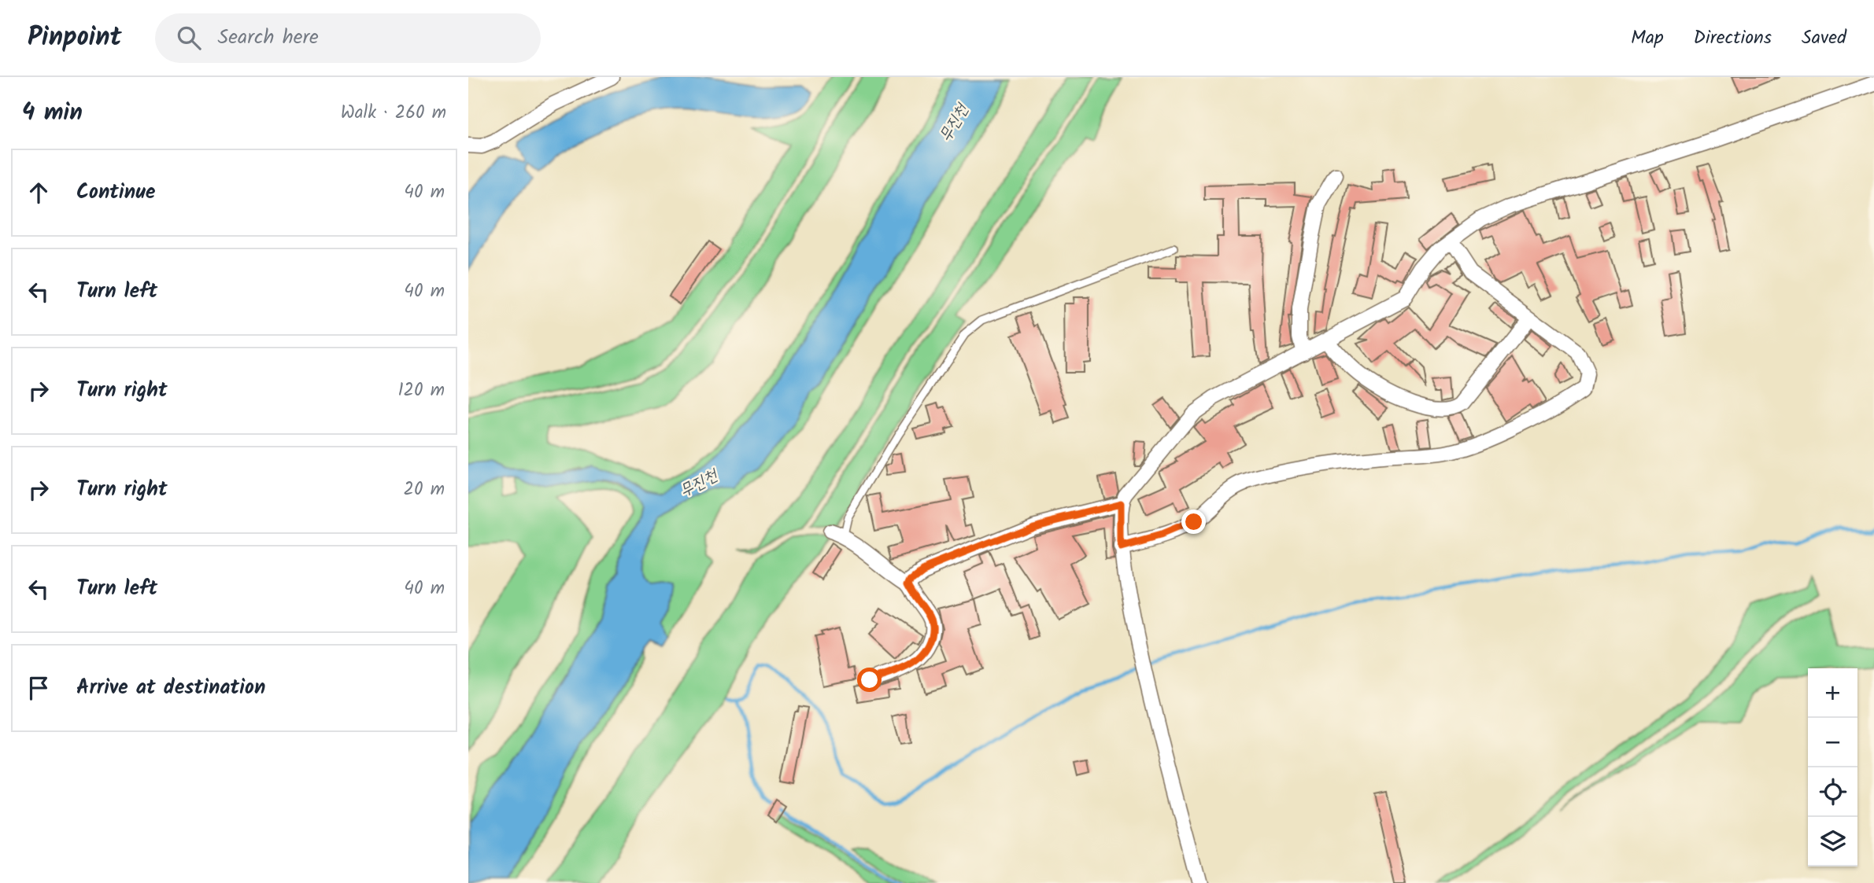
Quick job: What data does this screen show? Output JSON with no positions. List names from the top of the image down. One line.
{"water":["무진천"],"page":{"header":"Pinpoint","search":"Search here","nav":["Map","Directions","Saved"],"heading":["4 min","Walk · 260 m"],"list":[["Continue","40 m"],["Turn left","40 m"],["Turn right","120 m"],["Turn right","20 m"],["Turn left","40 m"],"Arrive at destination"],"map_buttons":["+","−"]}}
